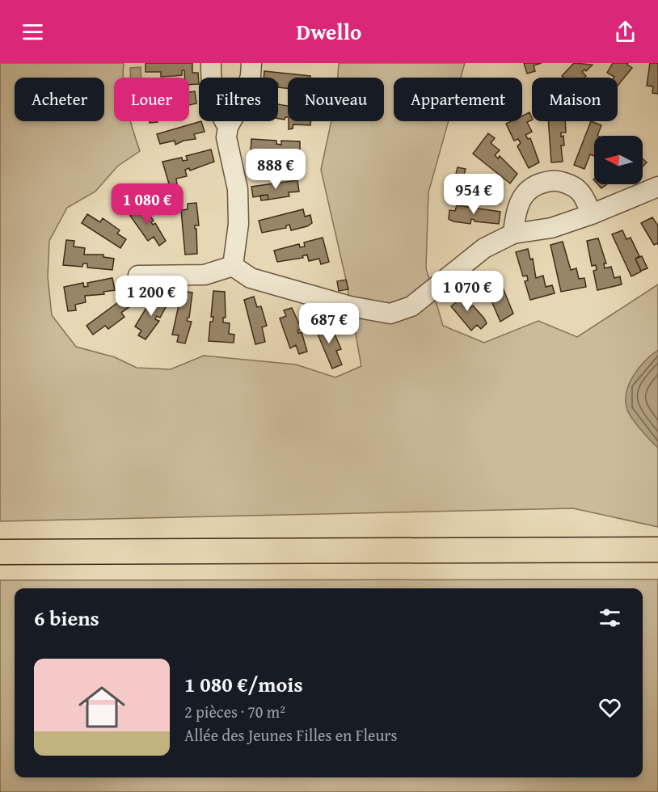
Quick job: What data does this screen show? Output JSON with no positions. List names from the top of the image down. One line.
{"north":"left","page":{"header":"Dwello","chip":["Acheter","Louer","Filtres","Nouveau","Appartement","Maison"],"price":["888 €","954 €","1 080 €","1 070 €","1 200 €","687 €"],"heading":"6 biens","list":[{"name":"1 080 €/mois","note":"2 pièces · 70 m² · Allée des Jeunes Filles en Fleurs"}]}}
